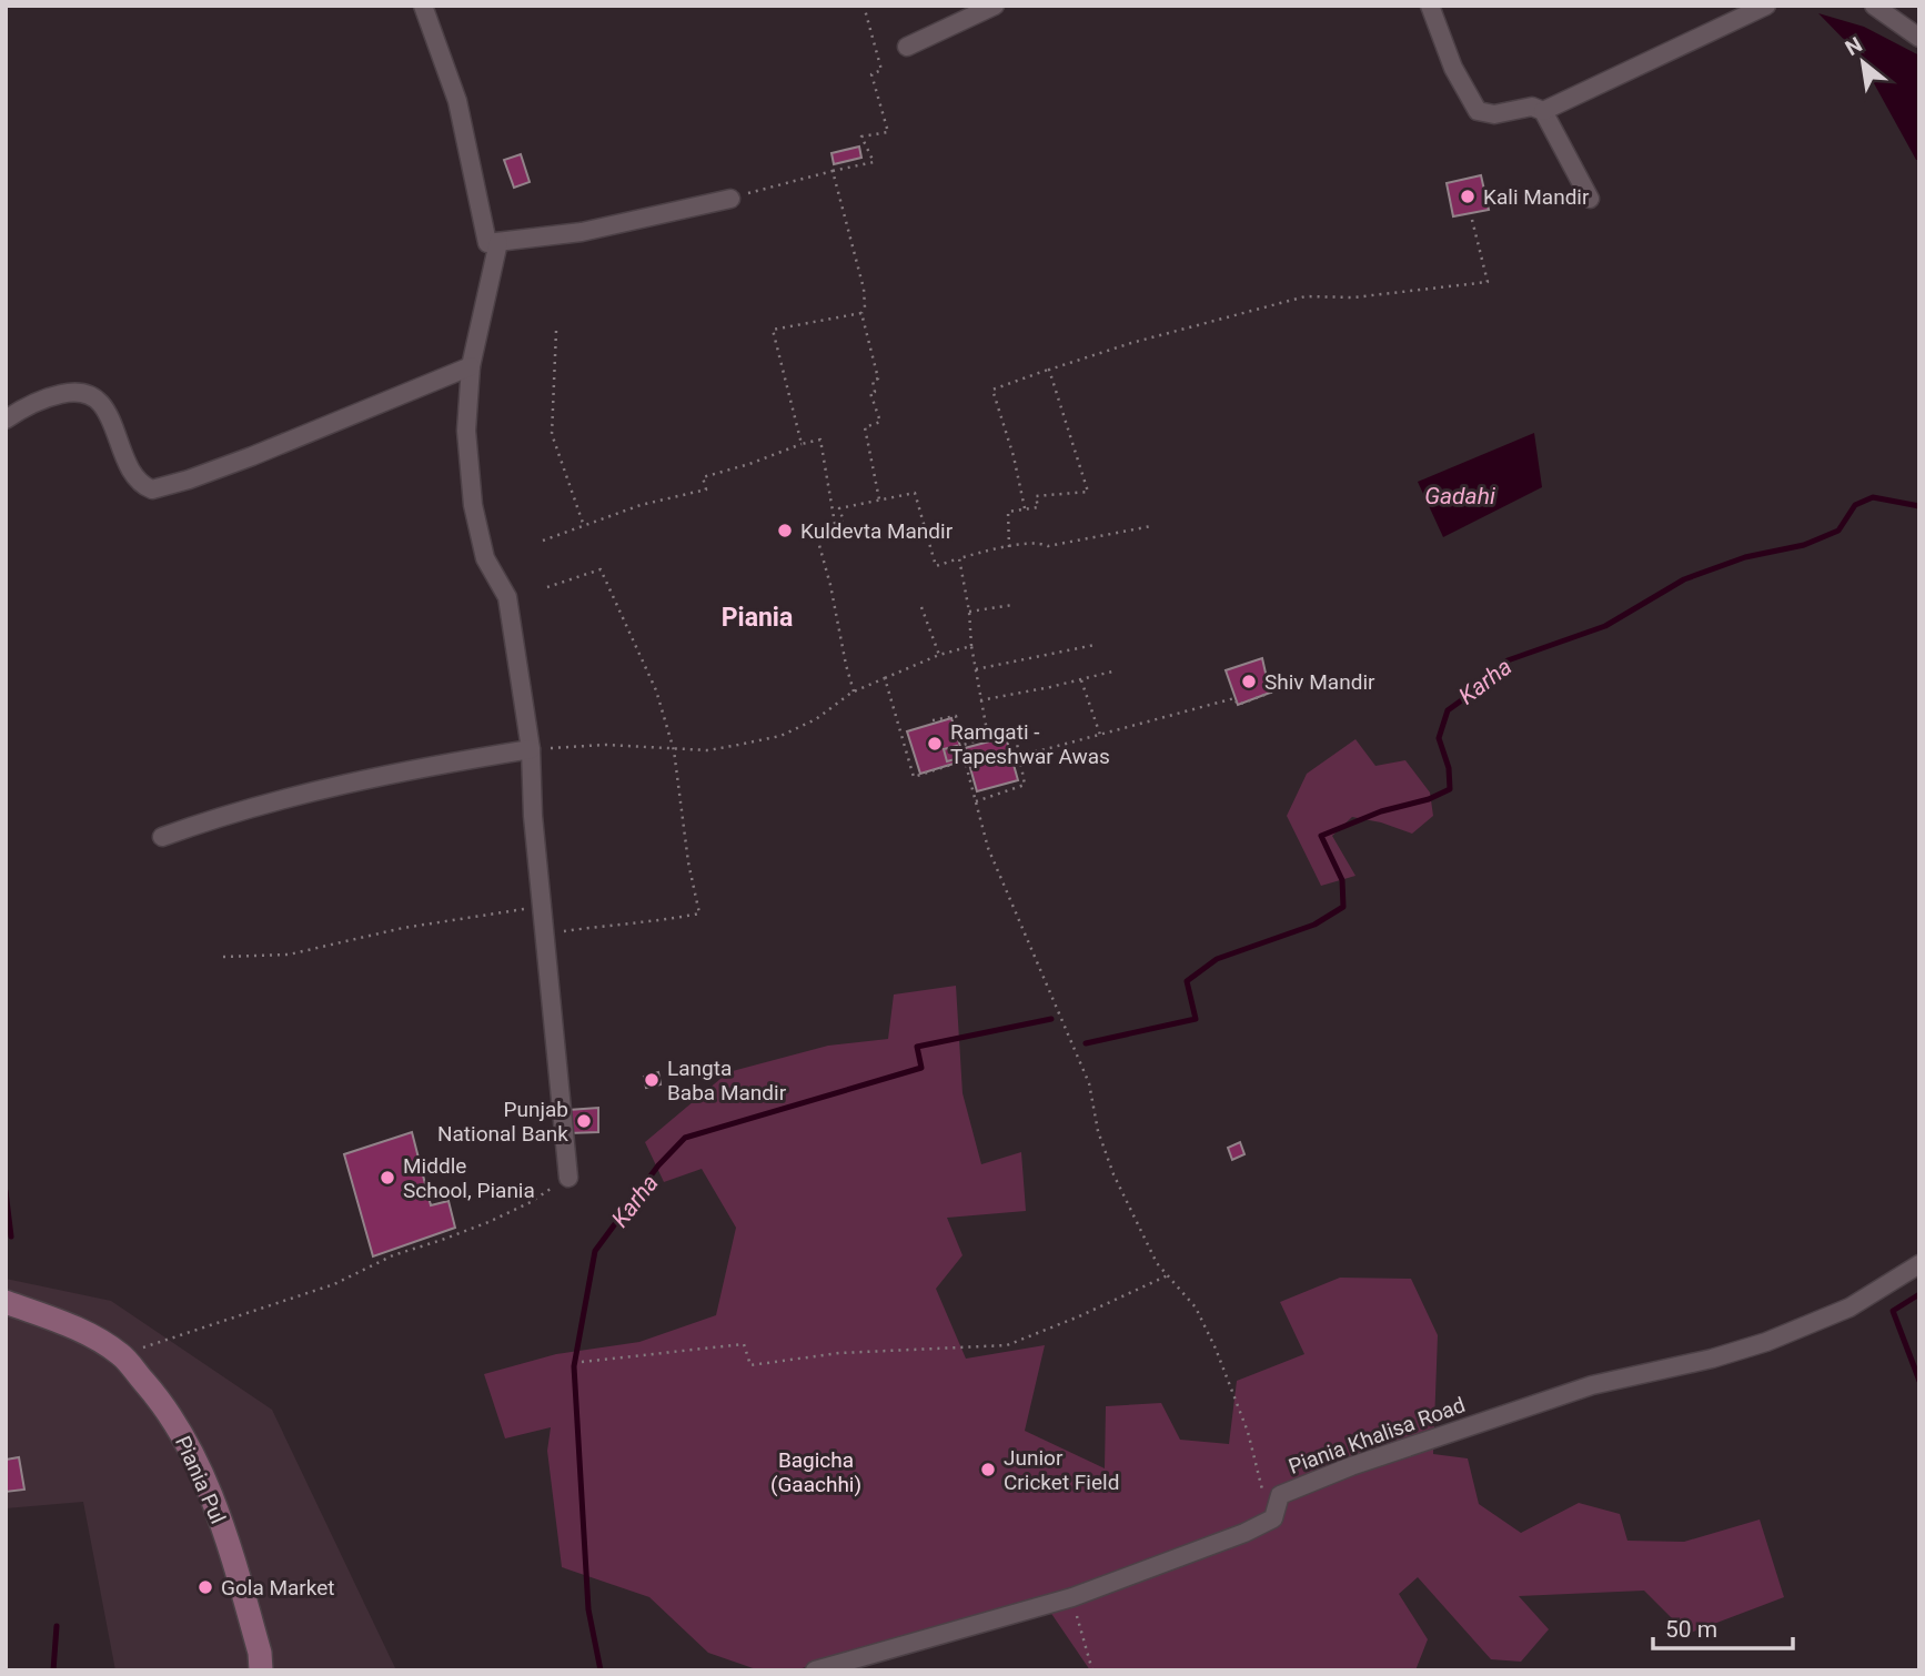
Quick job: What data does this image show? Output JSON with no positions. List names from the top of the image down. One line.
{"streets":{"main road":["Piania Pul"],"street":["Piania Khalisa Road"]},"districts":["Piania"],"water":["Gadahi","Karha"],"parks":["Bagicha (Gaachhi)"],"places":["Kali Mandir","Kuldevta Mandir","Shiv Mandir","Ramgati - Tapeshwar Awas","Langta Baba Mandir","Punjab National Bank","Middle School, Piania","Junior Cricket Field","Gola Market"],"scale_bar":"50 m","north":"top left"}
